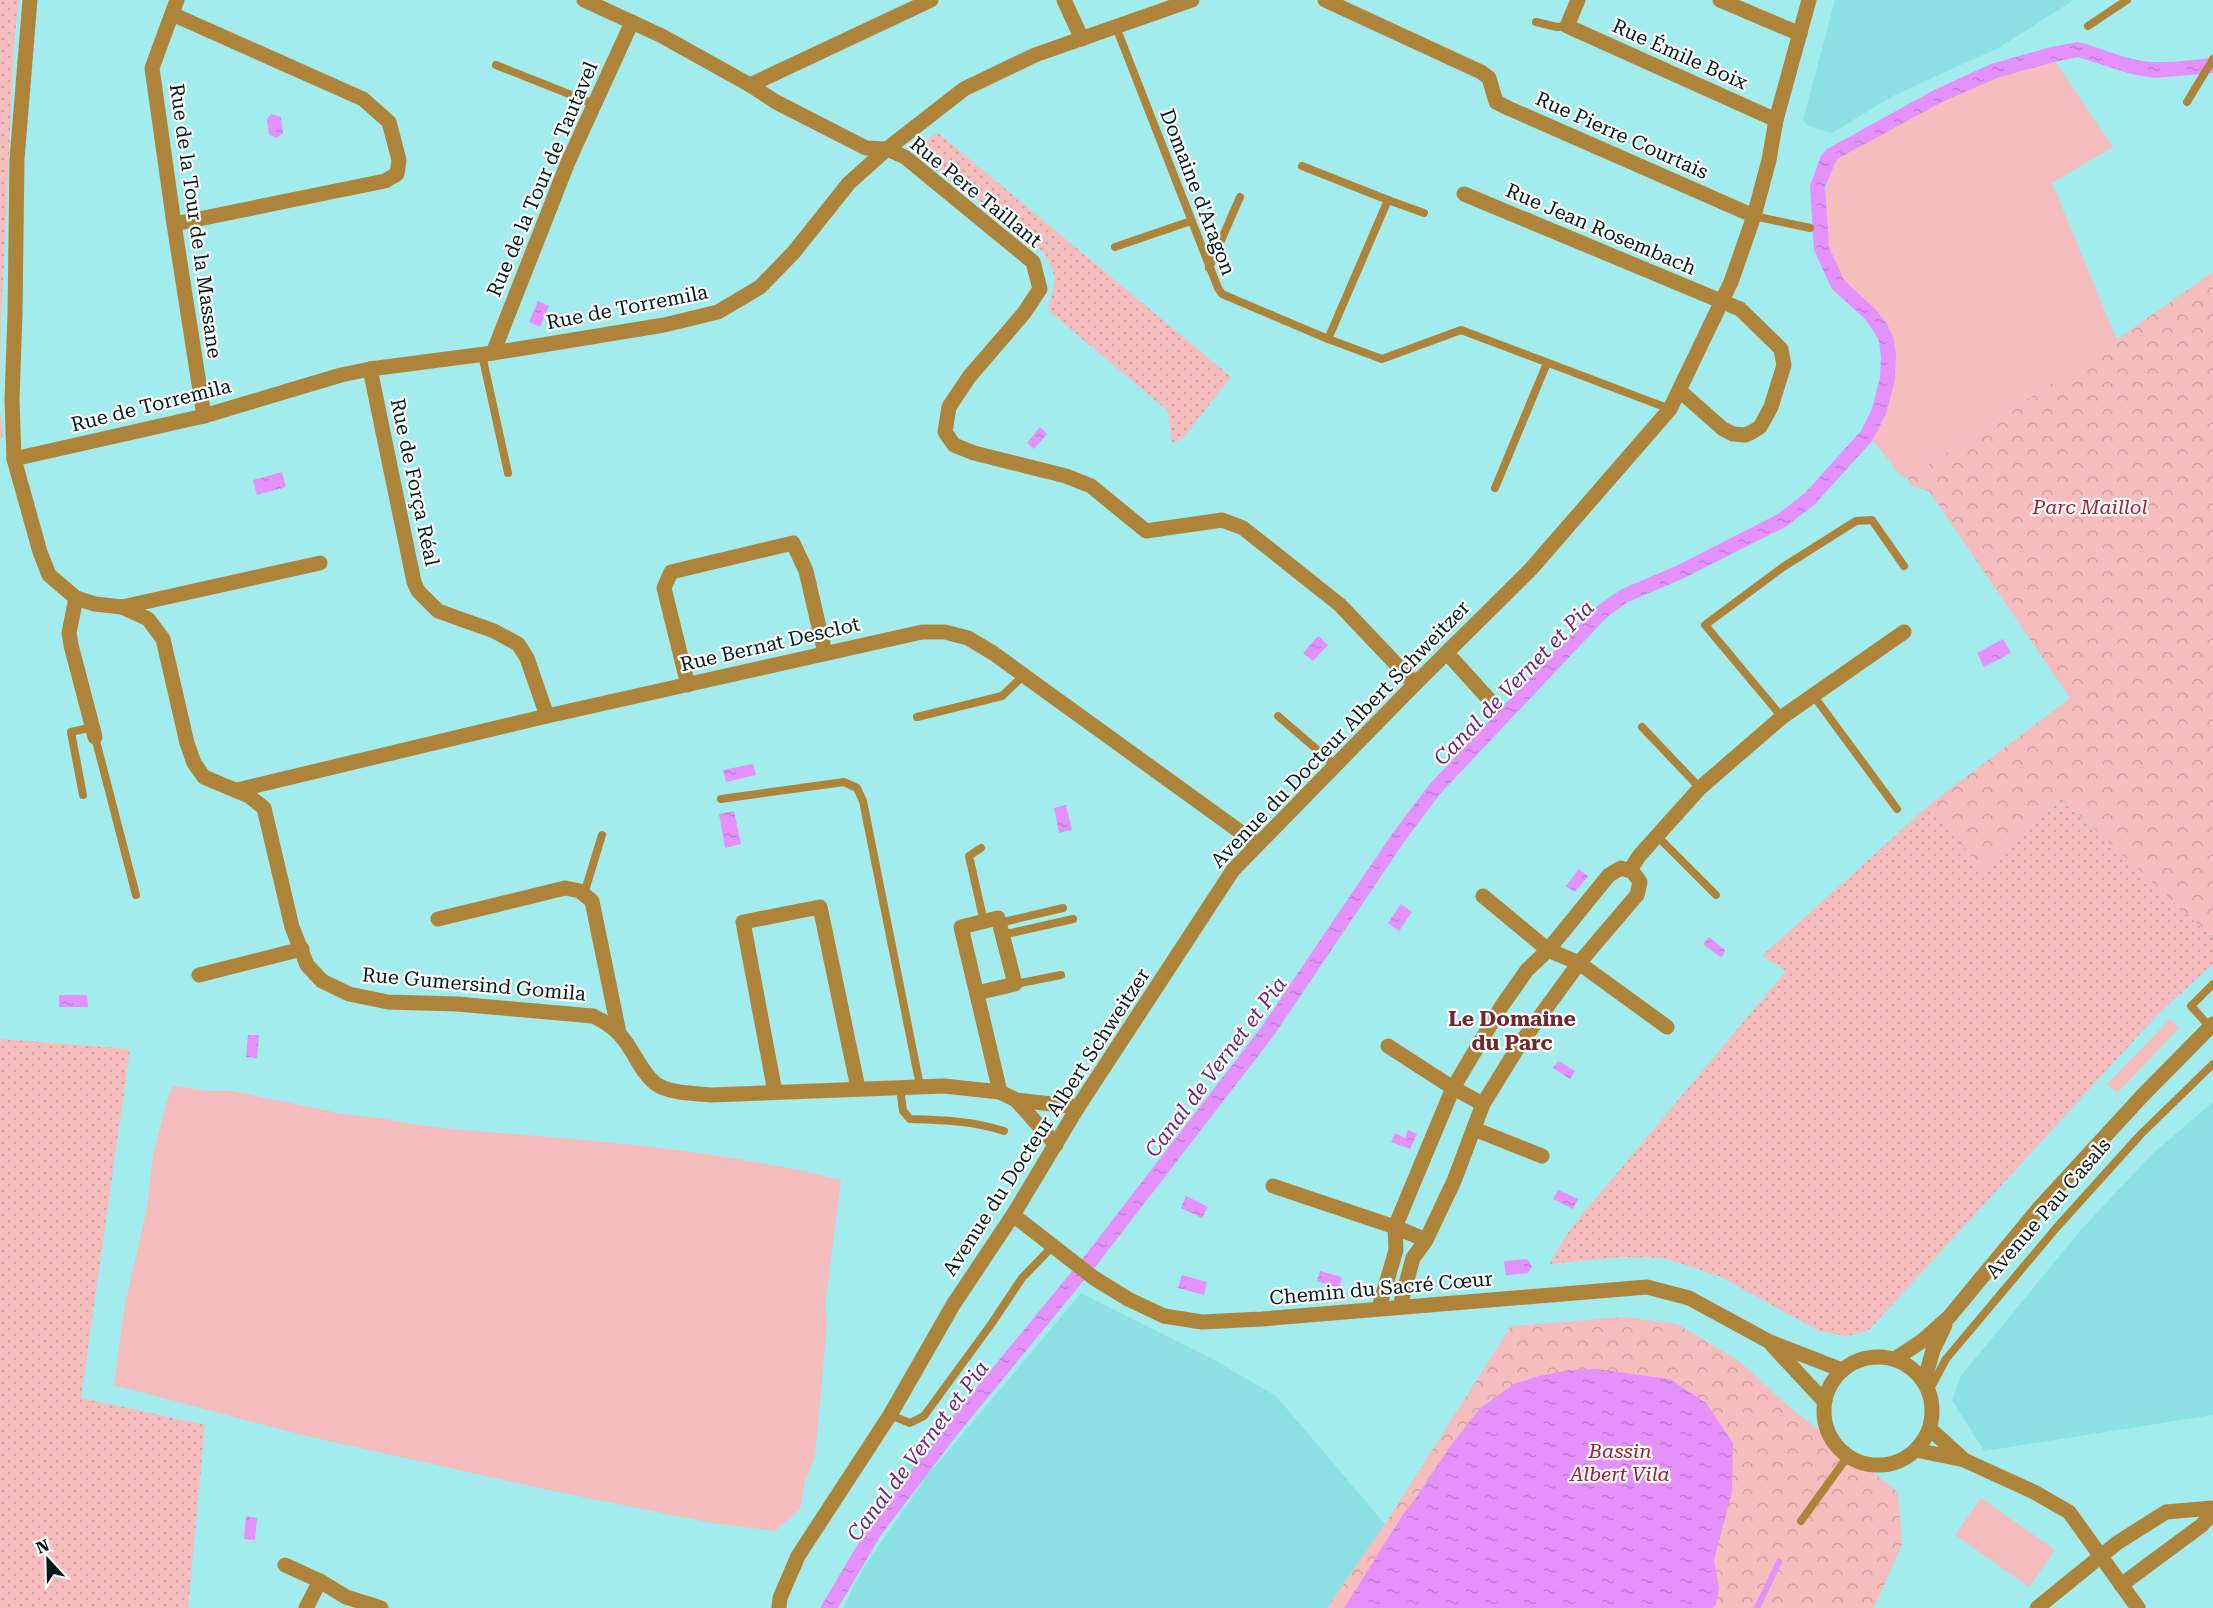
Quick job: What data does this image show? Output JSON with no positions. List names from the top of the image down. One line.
{"streets":{"street":["Rue Émile Boix","Rue Pierre Courtais","Rue de la Tour de Tautavel","Rue Pere Taillant","Rue de la Tour de la Massane","Rue Jean Rosembach","Rue de Torremila","Rue de Força Réal","Rue Bernat Desclot","Avenue du Docteur Albert Schweitzer","Rue Gumersind Gomila","Avenue Pau Casals","Chemin du Sacré Cœur"],"lane":["Domaine d'Aragon"]},"crossings":[["Rue Émile Boix","Avenue du Docteur Albert Schweitzer"],["Rue Pierre Courtais","Avenue du Docteur Albert Schweitzer"],["Rue de la Tour de Tautavel","Rue de Torremila"],["Rue Pere Taillant","Rue de Torremila"],["Rue Pere Taillant","Avenue du Docteur Albert Schweitzer"],["Domaine d'Aragon","Rue de Torremila"],["Domaine d'Aragon","Avenue du Docteur Albert Schweitzer"],["Rue de la Tour de la Massane","Rue de Torremila"],["Rue Jean Rosembach","Avenue du Docteur Albert Schweitzer"],["Rue de Torremila","Rue de Força Réal"],["Rue de Torremila","Rue Gumersind Gomila"],["Rue de Força Réal","Rue Bernat Desclot"],["Rue Bernat Desclot","Avenue du Docteur Albert Schweitzer"],["Rue Bernat Desclot","Rue Gumersind Gomila"],["Avenue du Docteur Albert Schweitzer","Rue Gumersind Gomila"],["Avenue du Docteur Albert Schweitzer","Chemin du Sacré Cœur"],["Avenue Pau Casals","Chemin du Sacré Cœur"]],"districts":["Le Domaine du Parc"],"water":["Canal de Vernet et Pia"],"parks":["Parc Maillol","Bassin Albert Vila"],"north":"top"}
